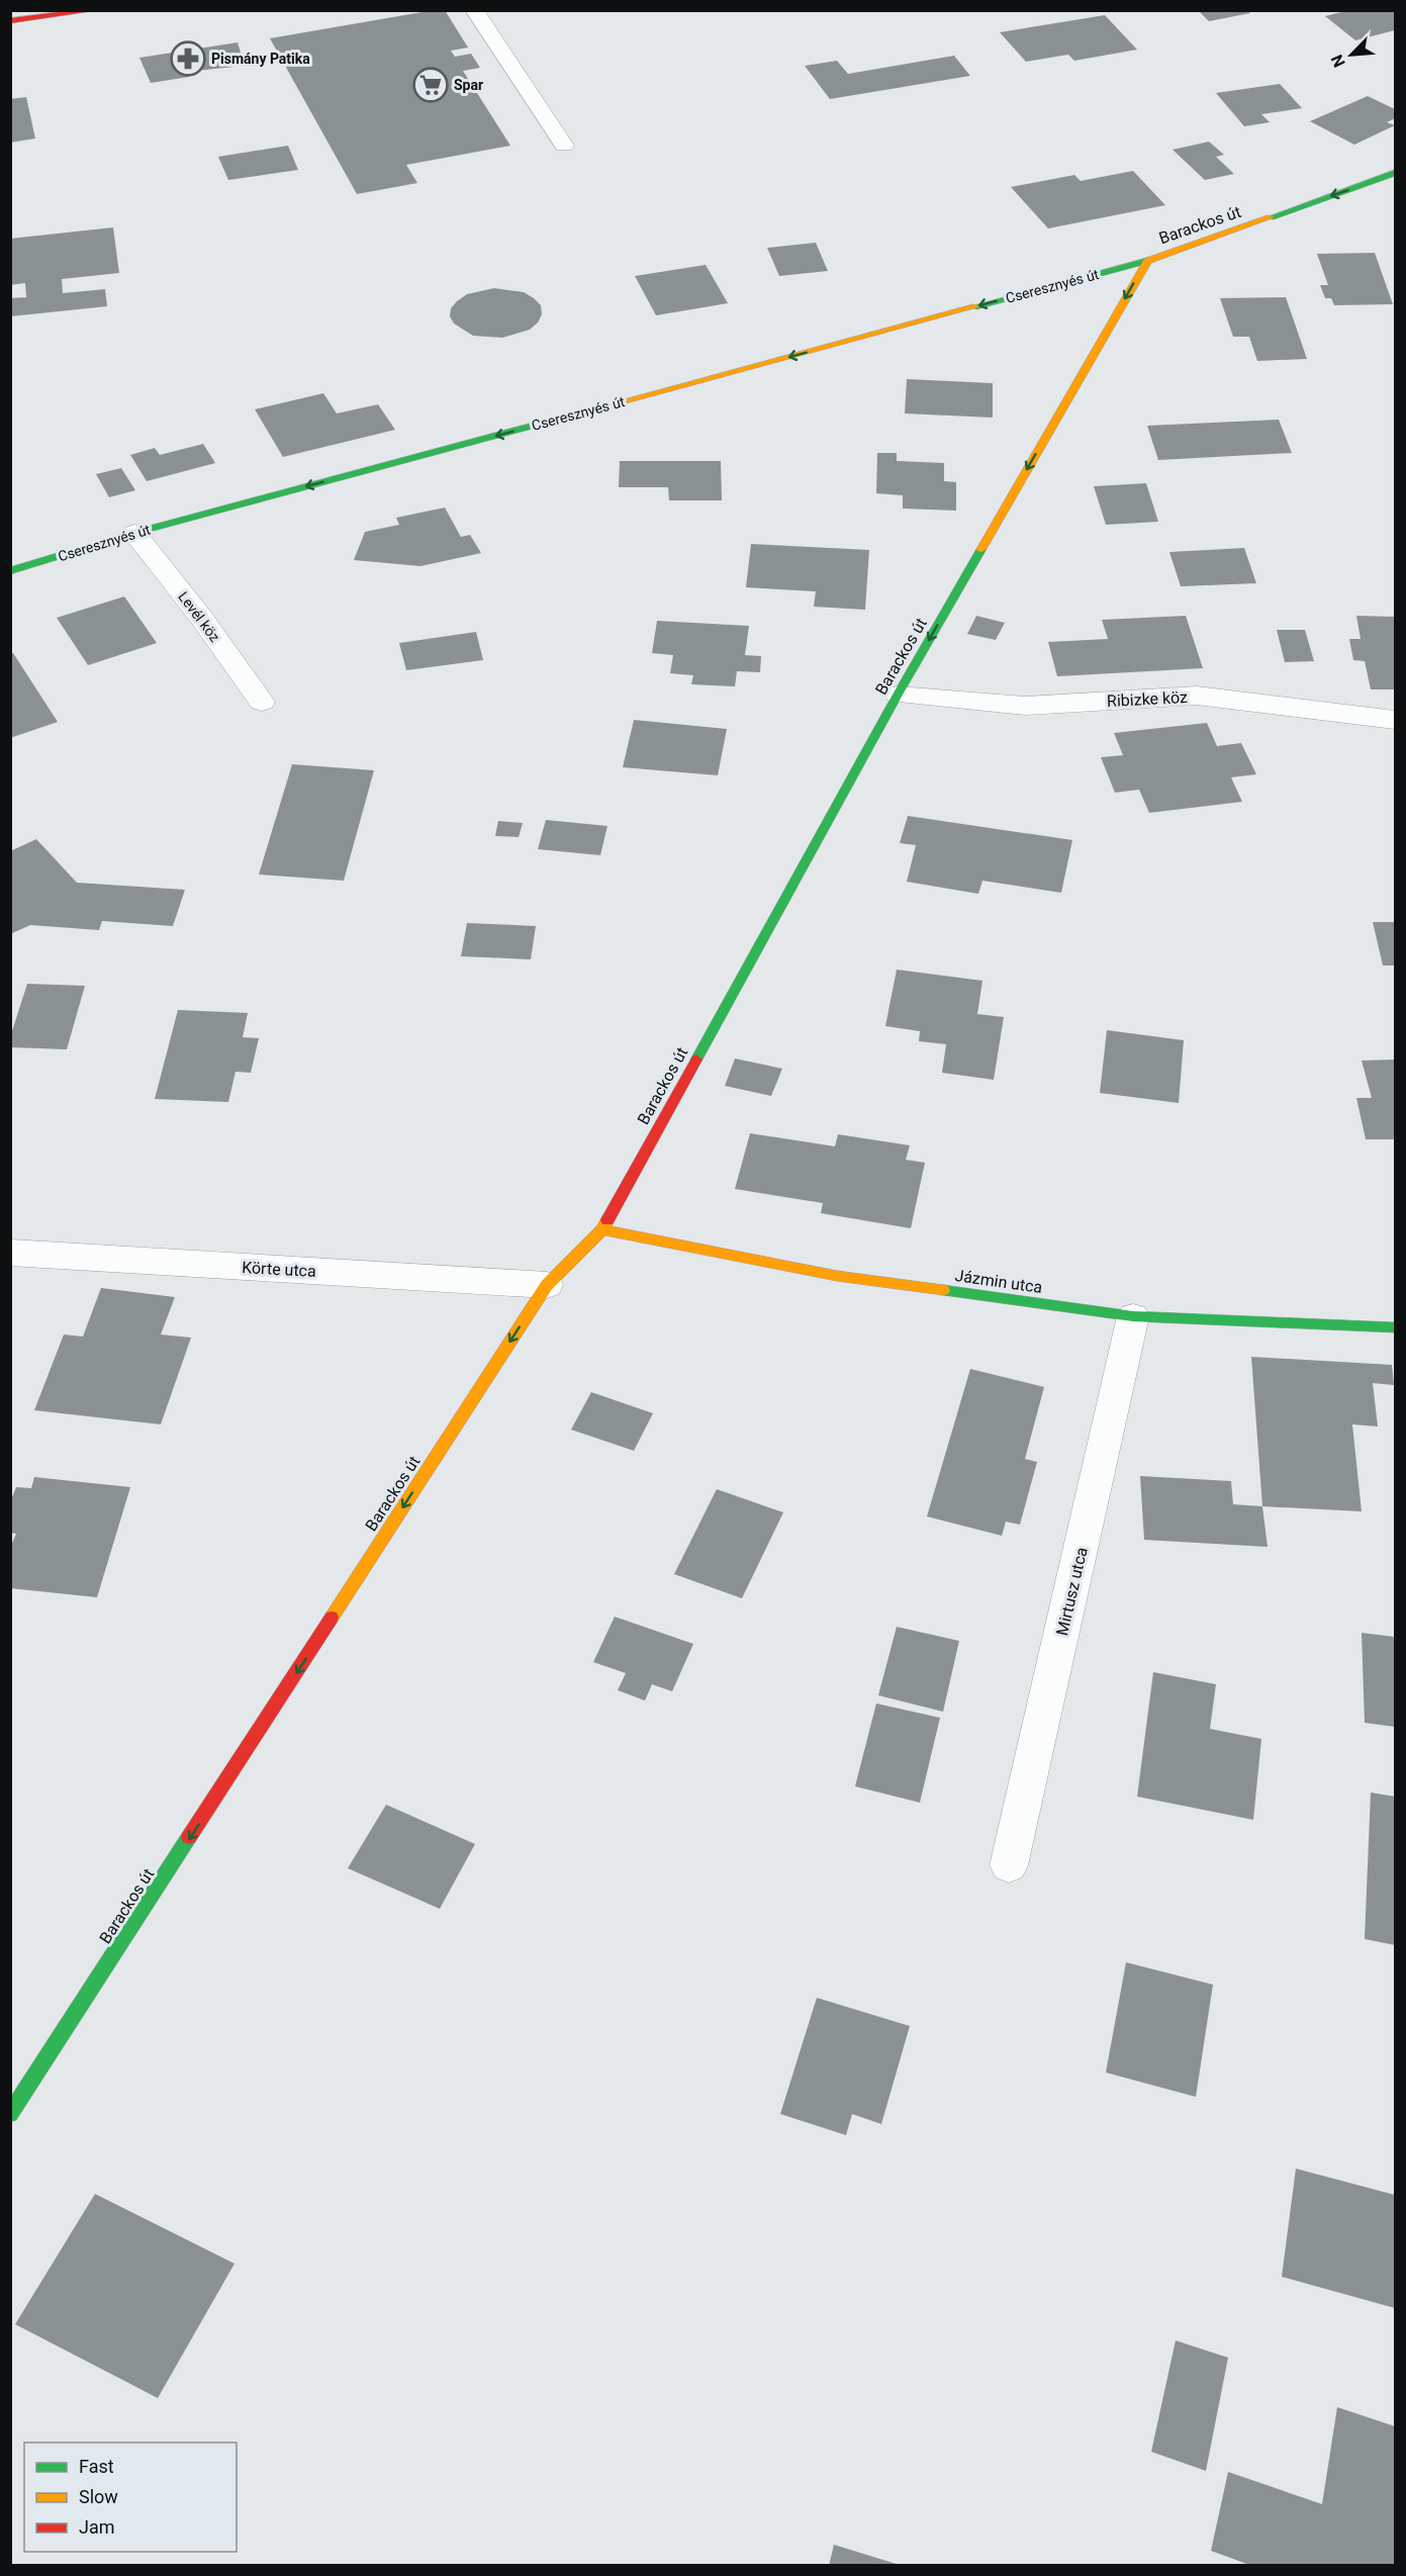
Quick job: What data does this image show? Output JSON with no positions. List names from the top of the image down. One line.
{"streets":{"street":["Barackos út","Cseresznyés út","Levél köz","Ribizke köz","Körte utca","Jázmin utca"],"lane":["Mirtusz utca"]},"crossings":[["Barackos út","Cseresznyés út"],["Barackos út","Ribizke köz"],["Barackos út","Körte utca"],["Barackos út","Jázmin utca"],["Cseresznyés út","Levél köz"],["Jázmin utca","Mirtusz utca"]],"one_way":["Barackos út","Cseresznyés út"],"places":{"pharmacy":["Pismány Patika"],"supermarket":["Spar"]},"legend":["Fast","Slow","Jam"],"north":"bottom left"}
